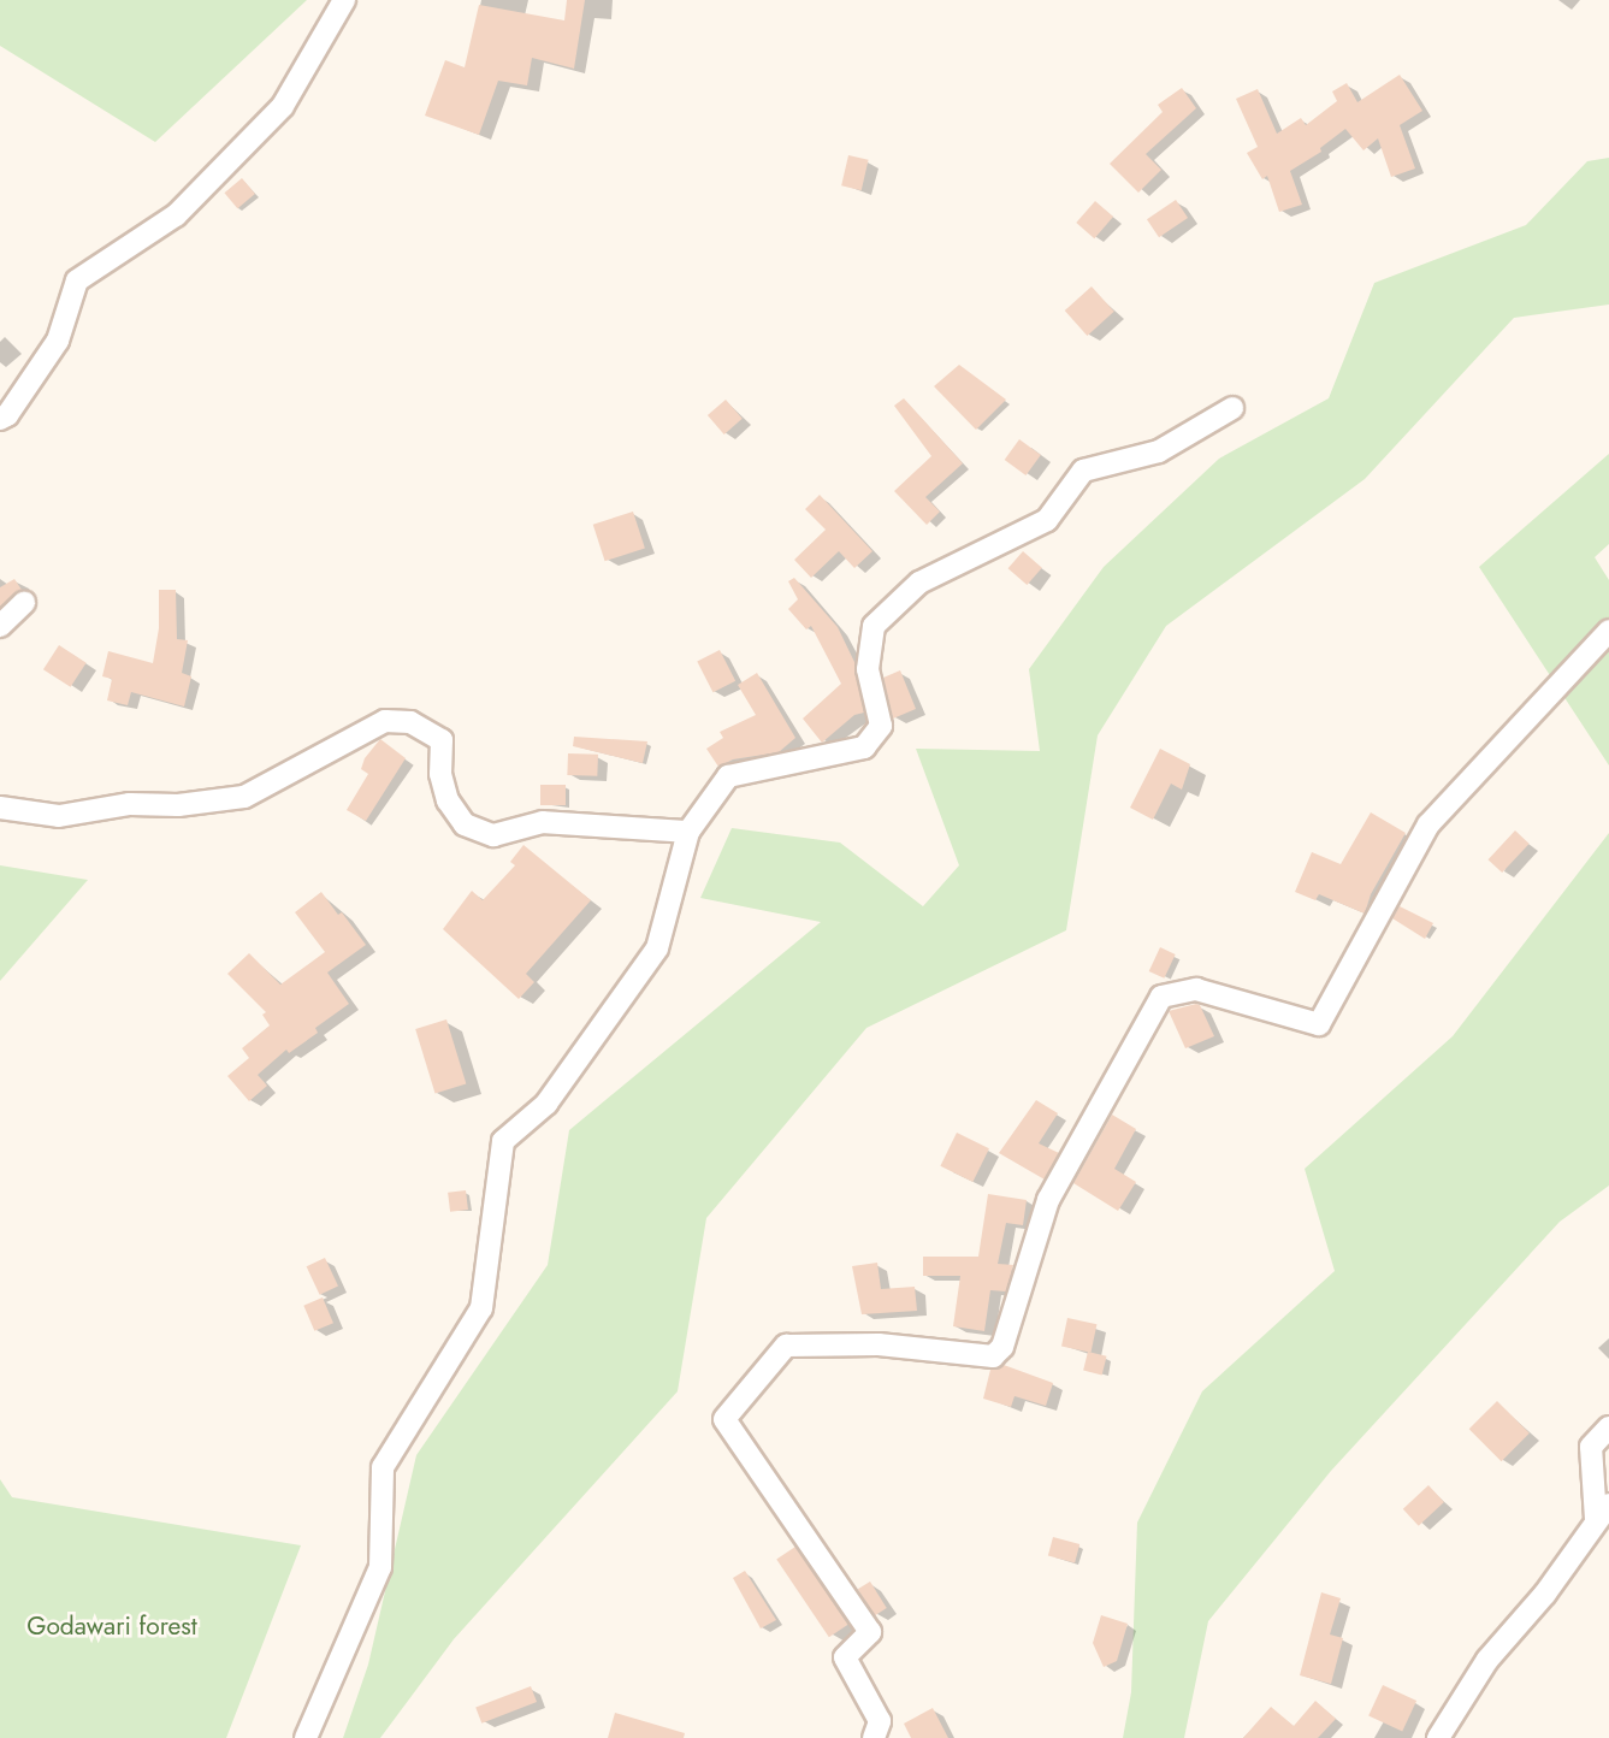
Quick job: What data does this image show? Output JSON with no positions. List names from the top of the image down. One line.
{"parks":["Godawari forest"]}
